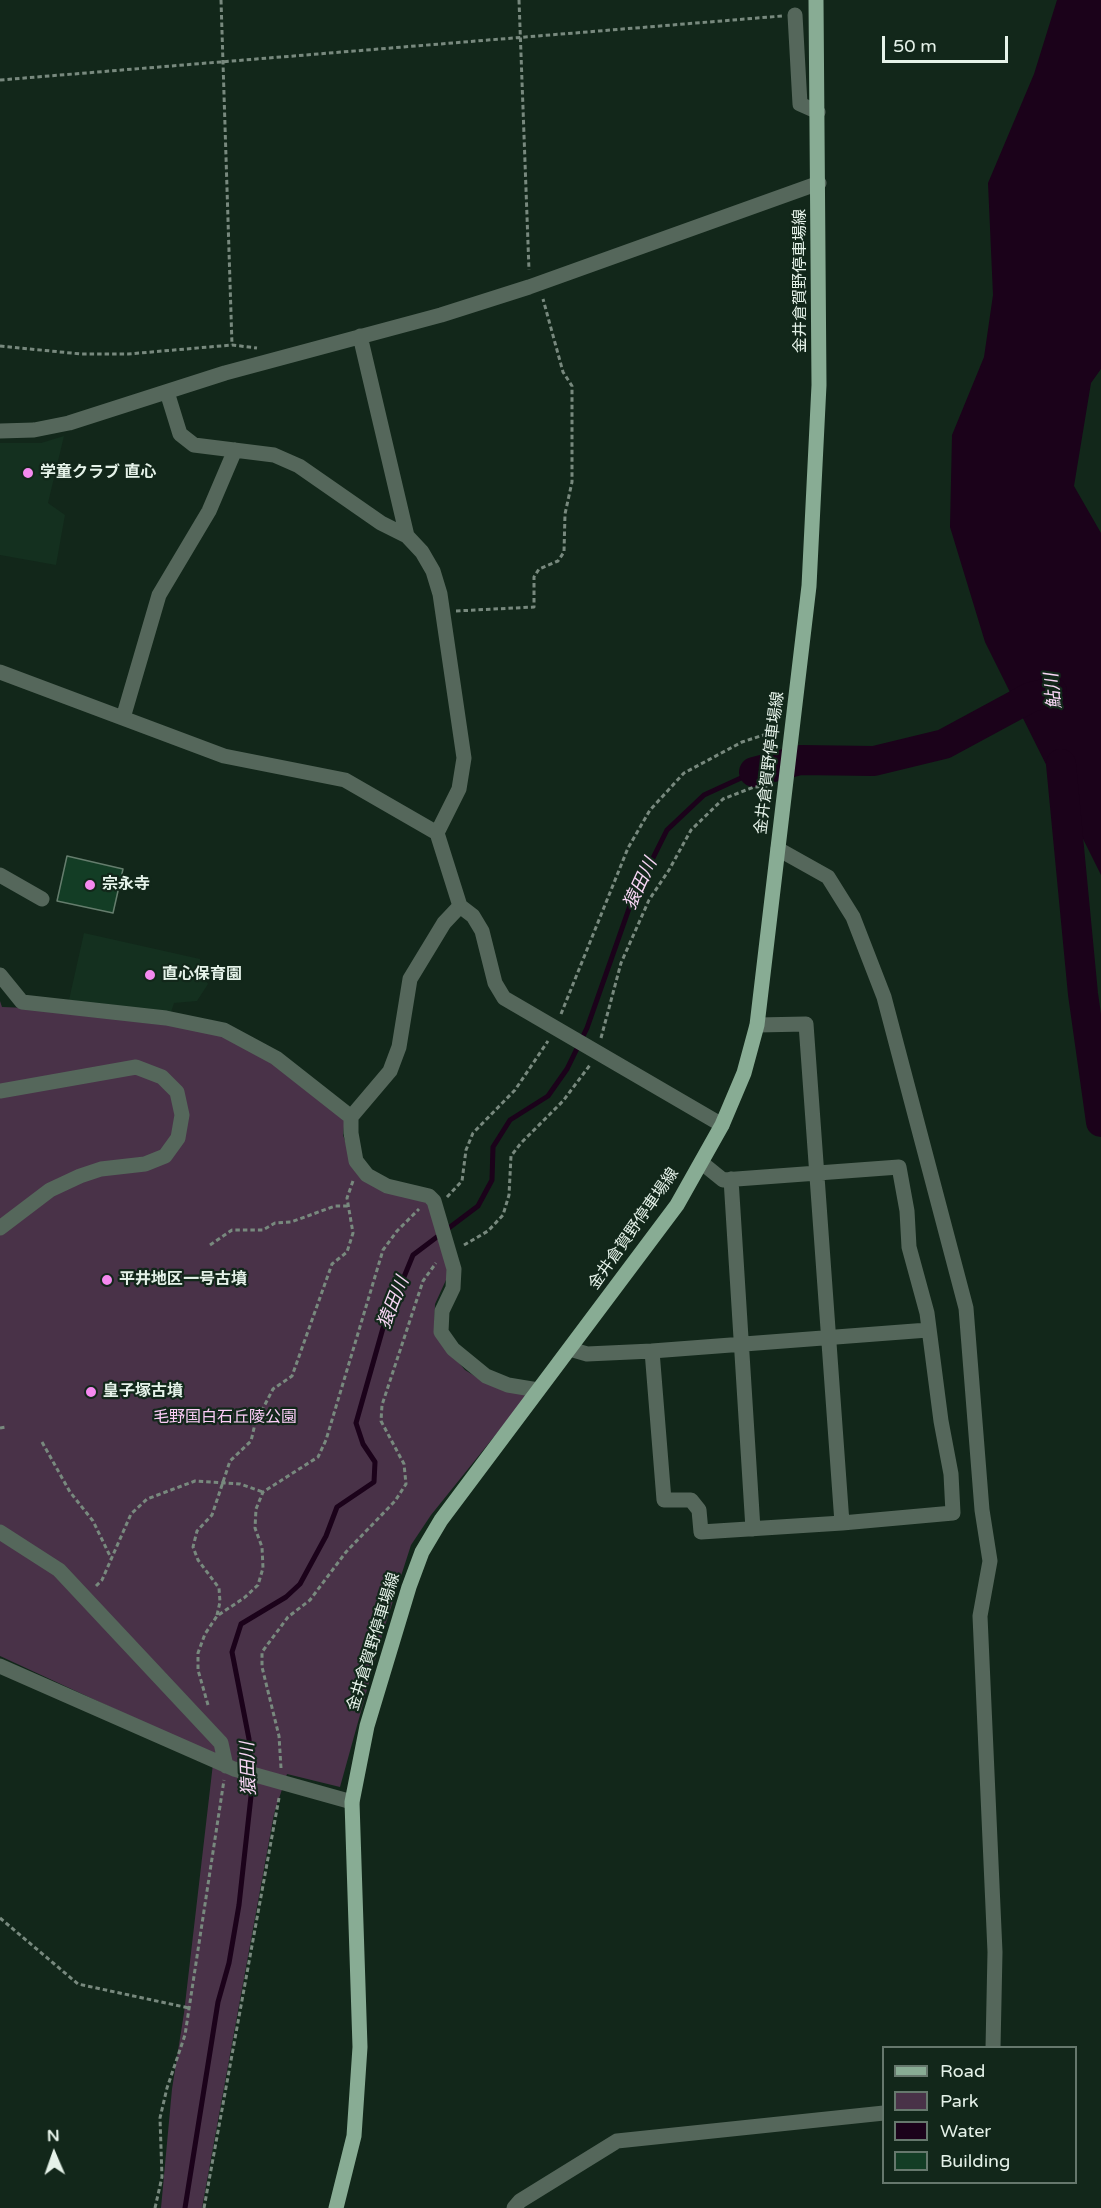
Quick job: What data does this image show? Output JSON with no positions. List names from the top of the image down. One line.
{"streets":{"main road":["金井倉賀野停車場線"]},"water":["鮎川","猿田川"],"parks":["毛野国白石丘陵公園"],"places":["学童クラブ 直心","宗永寺","直心保育園","平井地区一号古墳","皇子塚古墳"],"legend":["Road","Park","Water","Building"],"scale_bar":"50 m","north":"top"}
